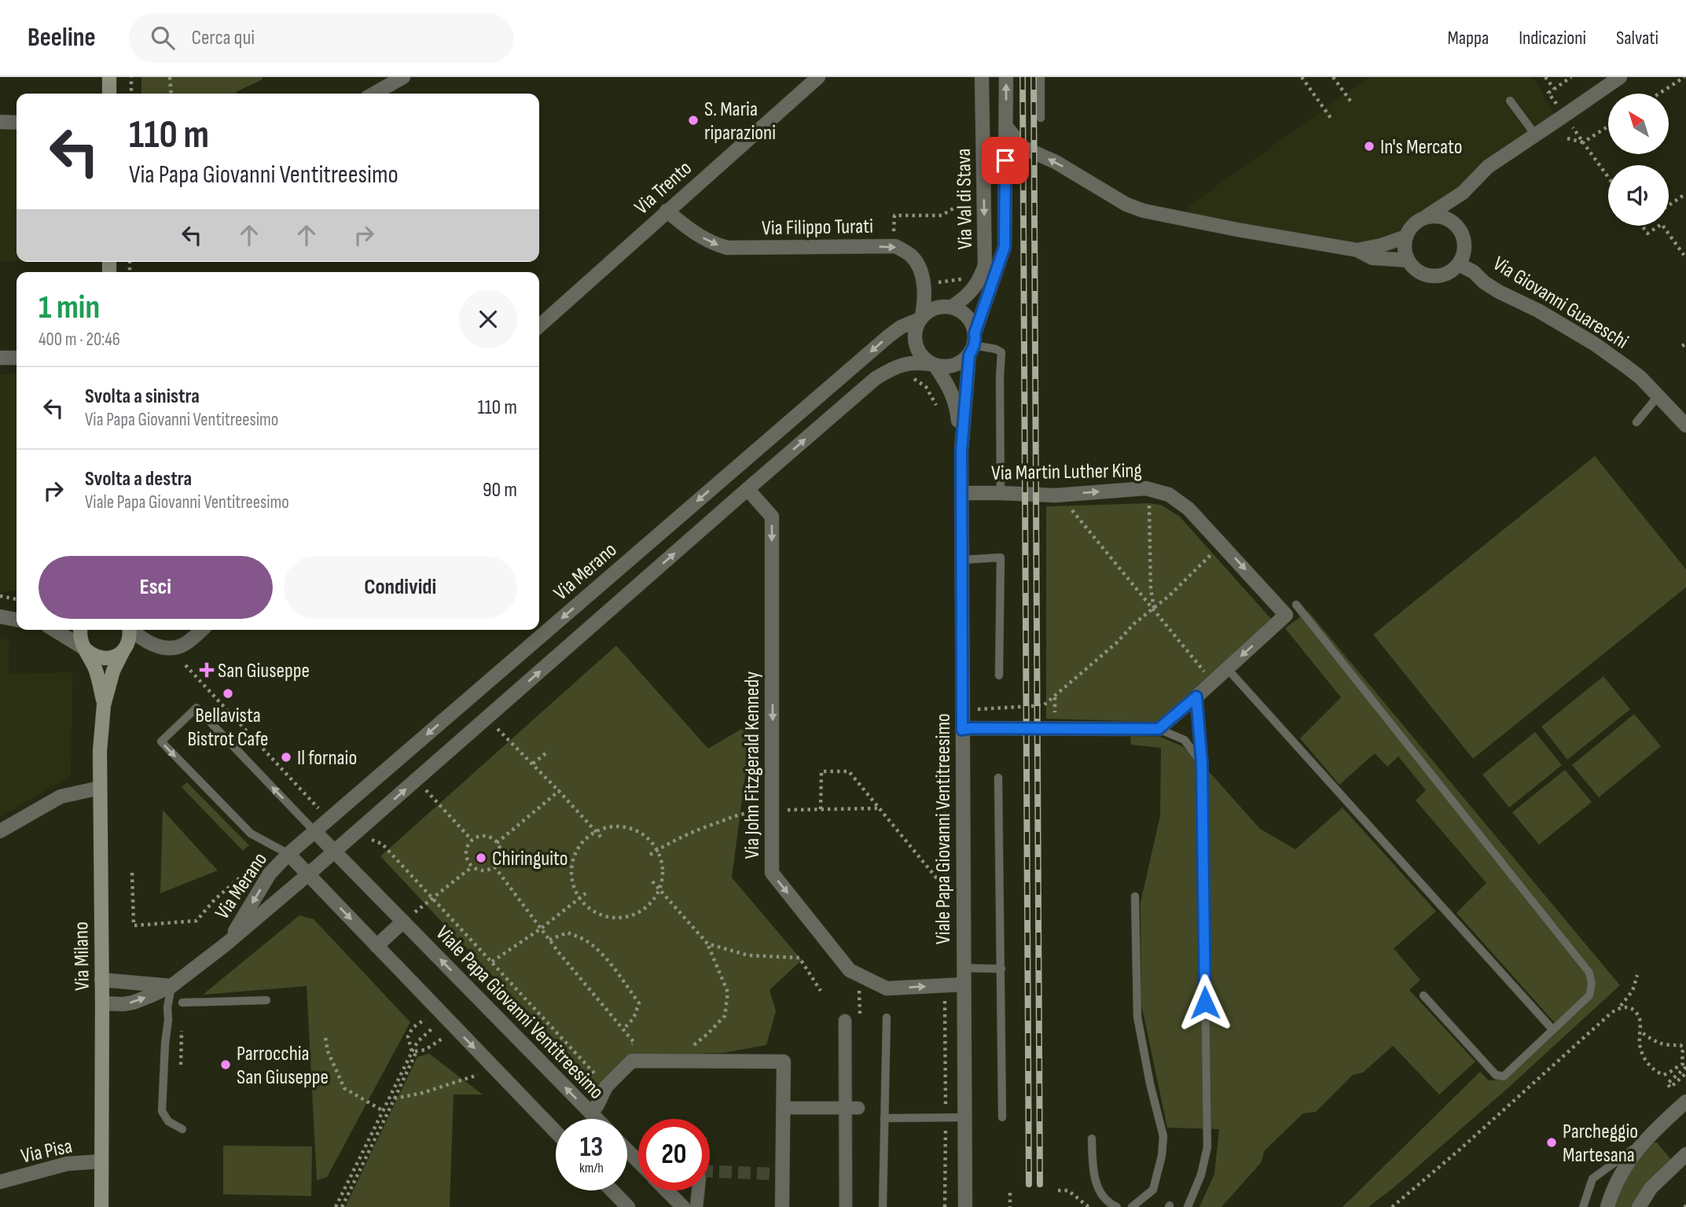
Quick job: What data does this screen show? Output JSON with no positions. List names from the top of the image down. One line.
{"streets":{"main road":["Via Milano"],"street":["Via Trento","Via Val di Stava","Via Filippo Turati","Via Giovanni Guareschi","Via Martin Luther King","Via Merano","Via John Fitzgerald Kennedy","Viale Papa Giovanni Ventitreesimo","Via Pisa"]},"crossings":[["Via Trento","Via Filippo Turati"],["Via Val di Stava","Via Filippo Turati"],["Via Val di Stava","Via Merano"],["Via Val di Stava","Viale Papa Giovanni Ventitreesimo"],["Via Filippo Turati","Via Merano"],["Via Filippo Turati","Viale Papa Giovanni Ventitreesimo"],["Via Martin Luther King","Viale Papa Giovanni Ventitreesimo"],["Via Merano","Via John Fitzgerald Kennedy"],["Via Merano","Viale Papa Giovanni Ventitreesimo"],["Via Merano","Via Milano"],["Via John Fitzgerald Kennedy","Viale Papa Giovanni Ventitreesimo"],["Via Milano","Via Pisa"]],"one_way":["Via Filippo Turati","Via Martin Luther King","Via John Fitzgerald Kennedy"],"places":{"other":["S. Maria riparazioni","In's Mercato","Bellavista Bistrot Cafe","Il fornaio","Chiringuito","Parrocchia San Giuseppe","Parcheggio Martesana"],"health":["San Giuseppe"]},"north":"top left","page":{"header":"Beeline","search":"Cerca qui","nav":["Mappa","Indicazioni","Salvati"],"turn":["110 m","Via Papa Giovanni Ventitreesimo"],"heading":["1 min","400 m · 20:46"],"list":[{"name":"Svolta a sinistra","note":"Via Papa Giovanni Ventitreesimo","value":"110 m"},{"name":"Svolta a destra","note":"Viale Papa Giovanni Ventitreesimo","value":"90 m"}],"buttons":["Esci","Condividi"],"speed":"13 km/h","limit":"20"}}
